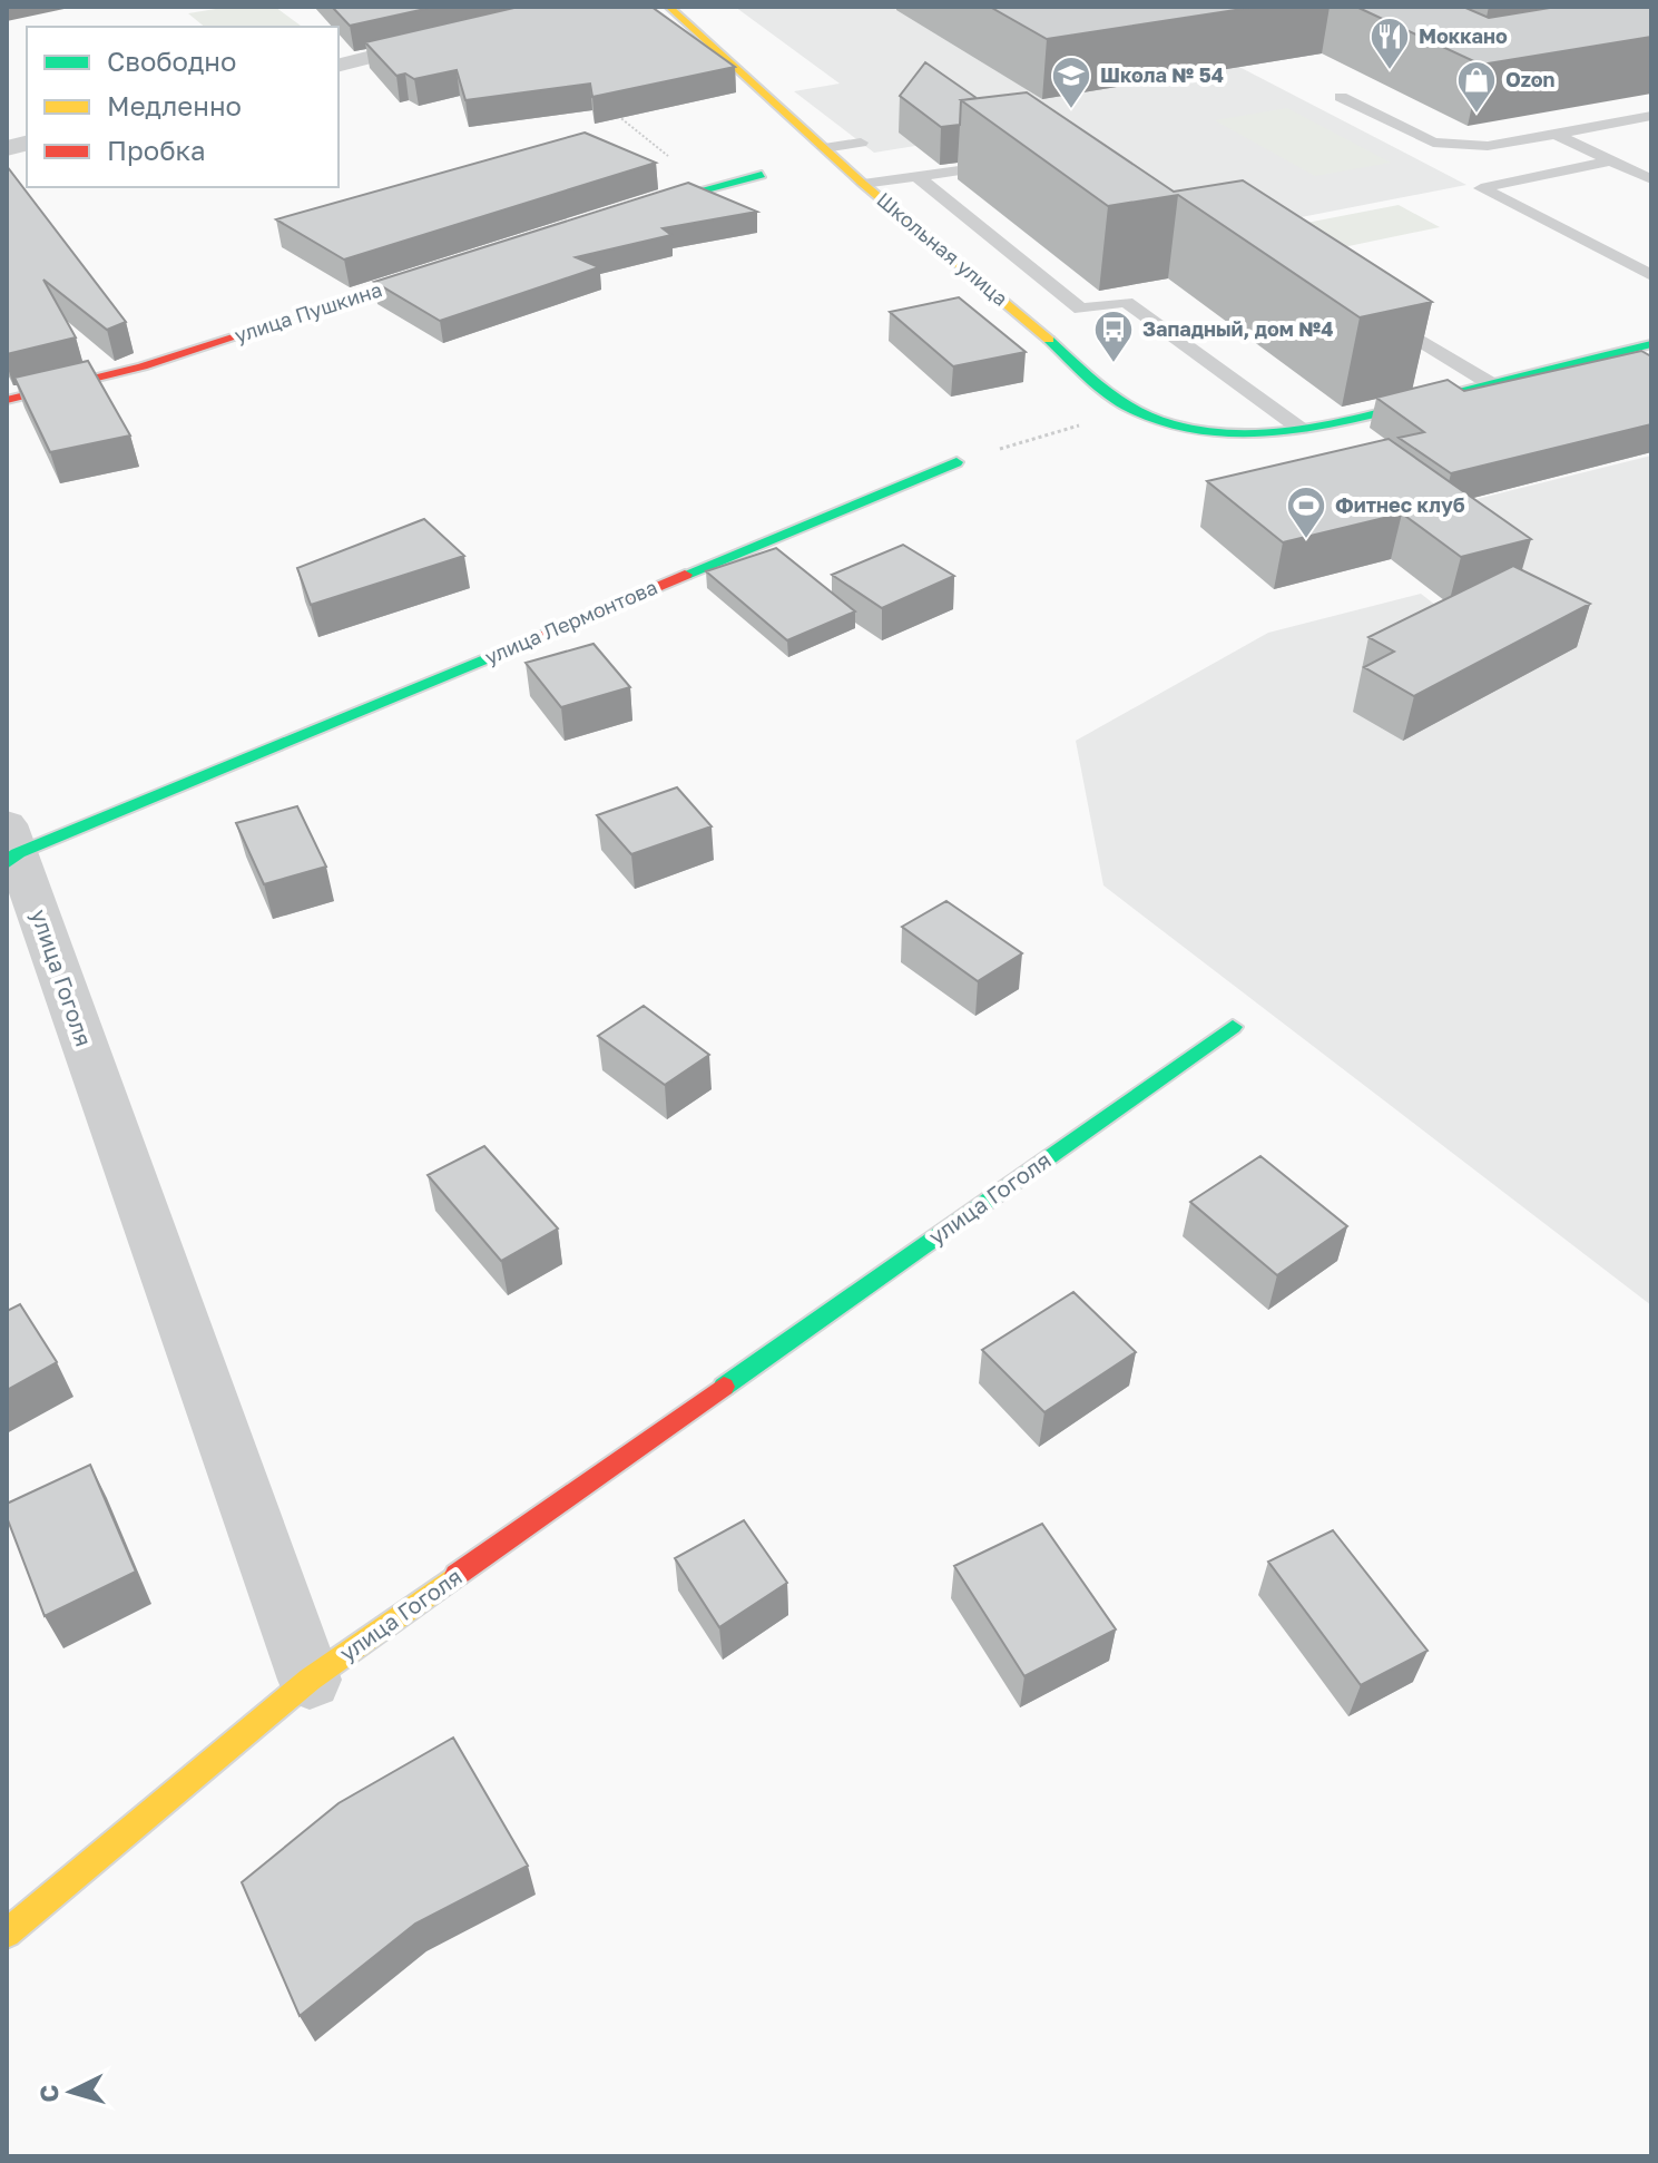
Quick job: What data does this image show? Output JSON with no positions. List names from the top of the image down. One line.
{"streets":{"street":["Школьная улица","улица Пушкина","улица Лермонтова","улица Гоголя"]},"crossings":[["улица Лермонтова","улица Гоголя"]],"places":{"restaurant":["Моккано"],"school or university":["Школа № 54"],"shop":["Ozon"],"bus stop":["Западный, дом №4"],"sports":["Фитнес клуб"]},"legend":["Свободно","Медленно","Пробка"],"north":"left"}
